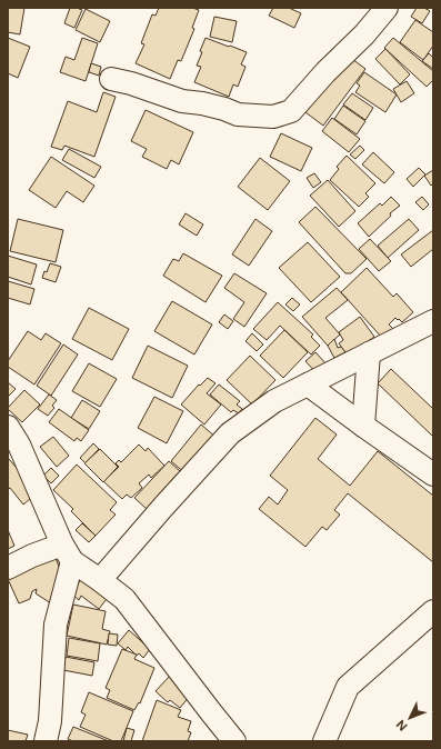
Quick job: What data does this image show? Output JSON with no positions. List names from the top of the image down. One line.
{"north":"bottom left"}
